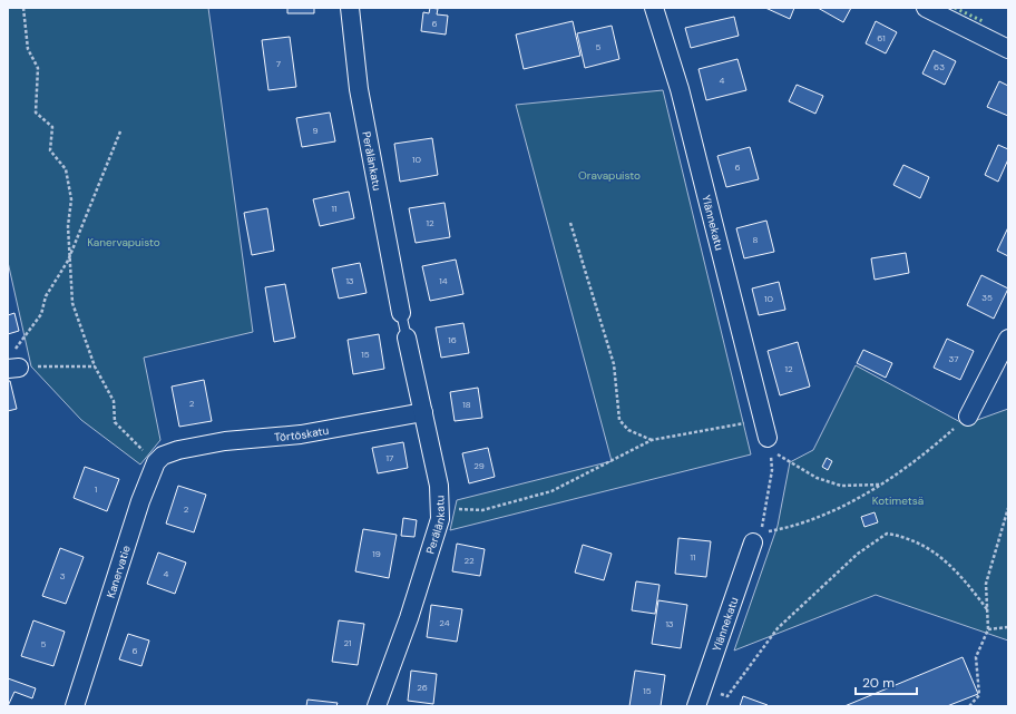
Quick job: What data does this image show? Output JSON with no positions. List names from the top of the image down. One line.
{"streets":{"street":["Perälänkatu","Ylännekatu","Törtöskatu","Kanervatie"]},"crossings":[["Perälänkatu","Törtöskatu"],["Törtöskatu","Kanervatie"]],"parks":["Oravapuisto","Kanervapuisto","Kotimetsä"],"house_numbers":["6","61","5","7","63","4","9","10","6","11","12","8","13","14","35","10","16","15","37","12","2","18","17","29","1","2","19","11","22","4","3","24","13","21","5","6","26","15"],"scale_bar":"20 m"}
